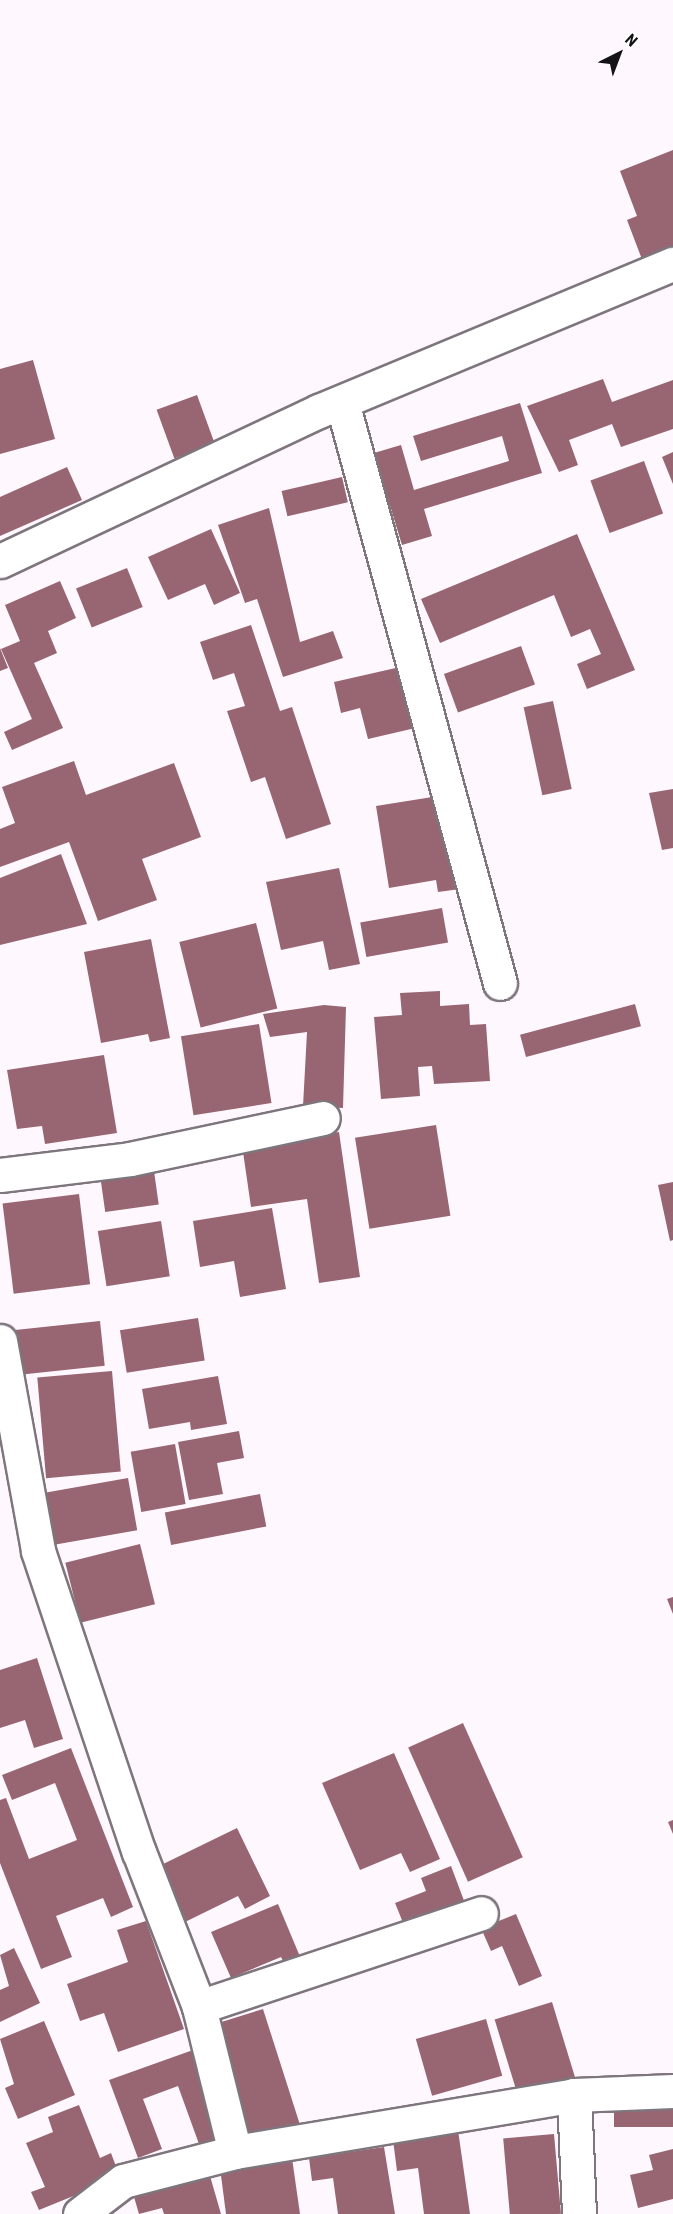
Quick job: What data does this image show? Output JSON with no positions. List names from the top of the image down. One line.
{"north":"top right"}
